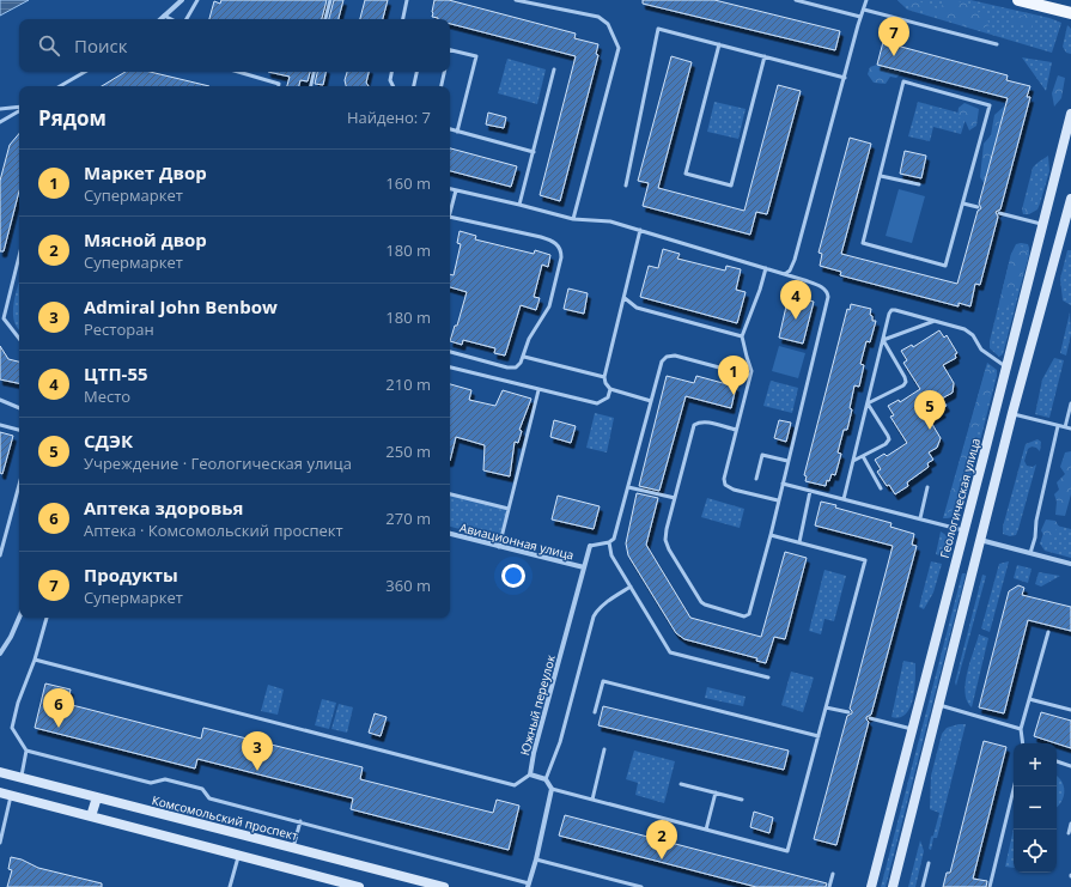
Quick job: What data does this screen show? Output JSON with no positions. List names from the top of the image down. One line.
{"streets":{"main road":["Геологическая улица","Комсомольский проспект"],"street":["Авиационная улица","Южный переулок"]},"crossings":[["Авиационная улица","Южный переулок"]],"page":{"pins":["7","4","1","5","6","3","2"],"search":"Поиск","heading":["Рядом","Найдено: 7"],"list":[{"mark":"1","name":"Маркет Двор","note":"Супермаркет","value":"160 m"},{"mark":"2","name":"Мясной двор","note":"Супермаркет","value":"180 m"},{"mark":"3","name":"Admiral John Benbow","note":"Ресторан","value":"180 m"},{"mark":"4","name":"ЦТП-55","note":"Место","value":"210 m"},{"mark":"5","name":"СДЭК","note":"Учреждение · Геологическая улица","value":"250 m"},{"mark":"6","name":"Аптека здоровья","note":"Аптека · Комсомольский проспект","value":"270 m"},{"mark":"7","name":"Продукты","note":"Супермаркет","value":"360 m"}],"map_buttons":["+","−"]}}
